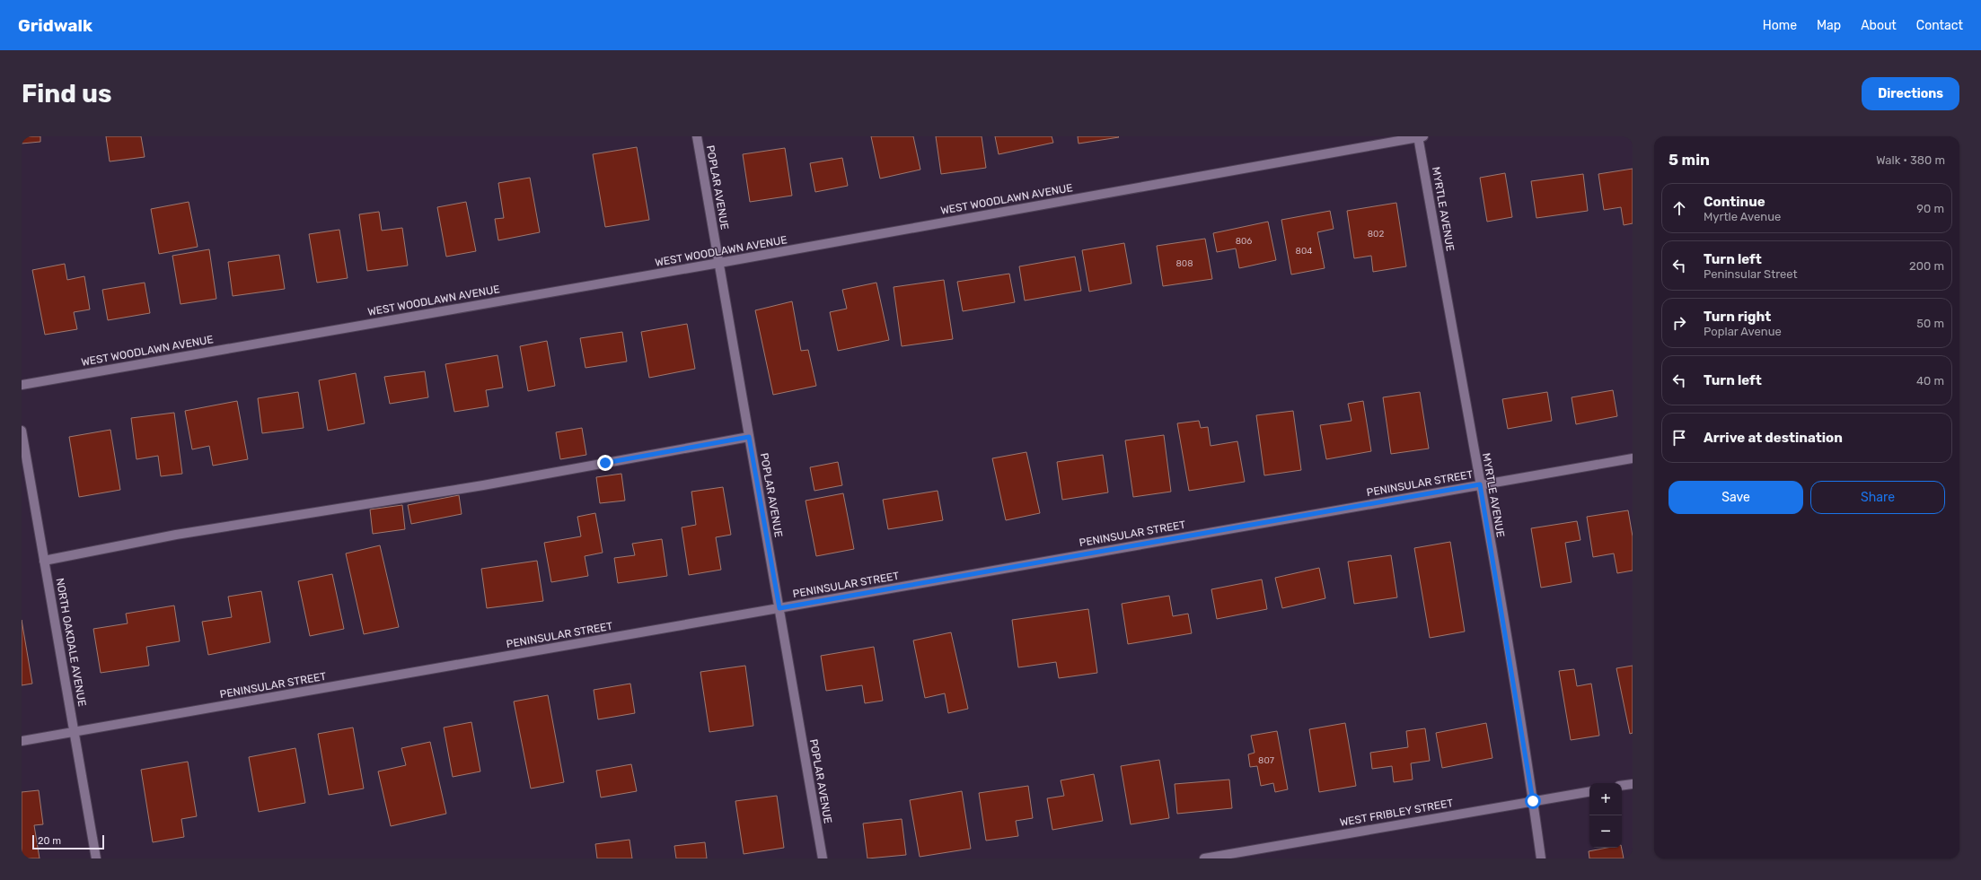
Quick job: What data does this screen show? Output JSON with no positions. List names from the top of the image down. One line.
{"streets":{"street":["POPLAR AVENUE","WEST WOODLAWN AVENUE","MYRTLE AVENUE","PENINSULAR STREET","NORTH OAKDALE AVENUE","WEST FRIBLEY STREET"]},"crossings":[["POPLAR AVENUE","WEST WOODLAWN AVENUE"],["POPLAR AVENUE","PENINSULAR STREET"],["WEST WOODLAWN AVENUE","MYRTLE AVENUE"],["MYRTLE AVENUE","PENINSULAR STREET"],["MYRTLE AVENUE","WEST FRIBLEY STREET"],["PENINSULAR STREET","NORTH OAKDALE AVENUE"]],"house_numbers":["802","806","804","808","807"],"scale_bar":"20 m","page":{"header":"Gridwalk","nav":["Home","Map","About","Contact"],"buttons":["Directions",["Save","Share"]],"title":"Find us","heading":["5 min","Walk · 380 m"],"list":[["Continue","Myrtle Avenue","90 m"],["Turn left","Peninsular Street","200 m"],["Turn right","Poplar Avenue","50 m"],["Turn left","40 m"],"Arrive at destination"],"map_buttons":["+","−"],"scale":"20 m"}}
